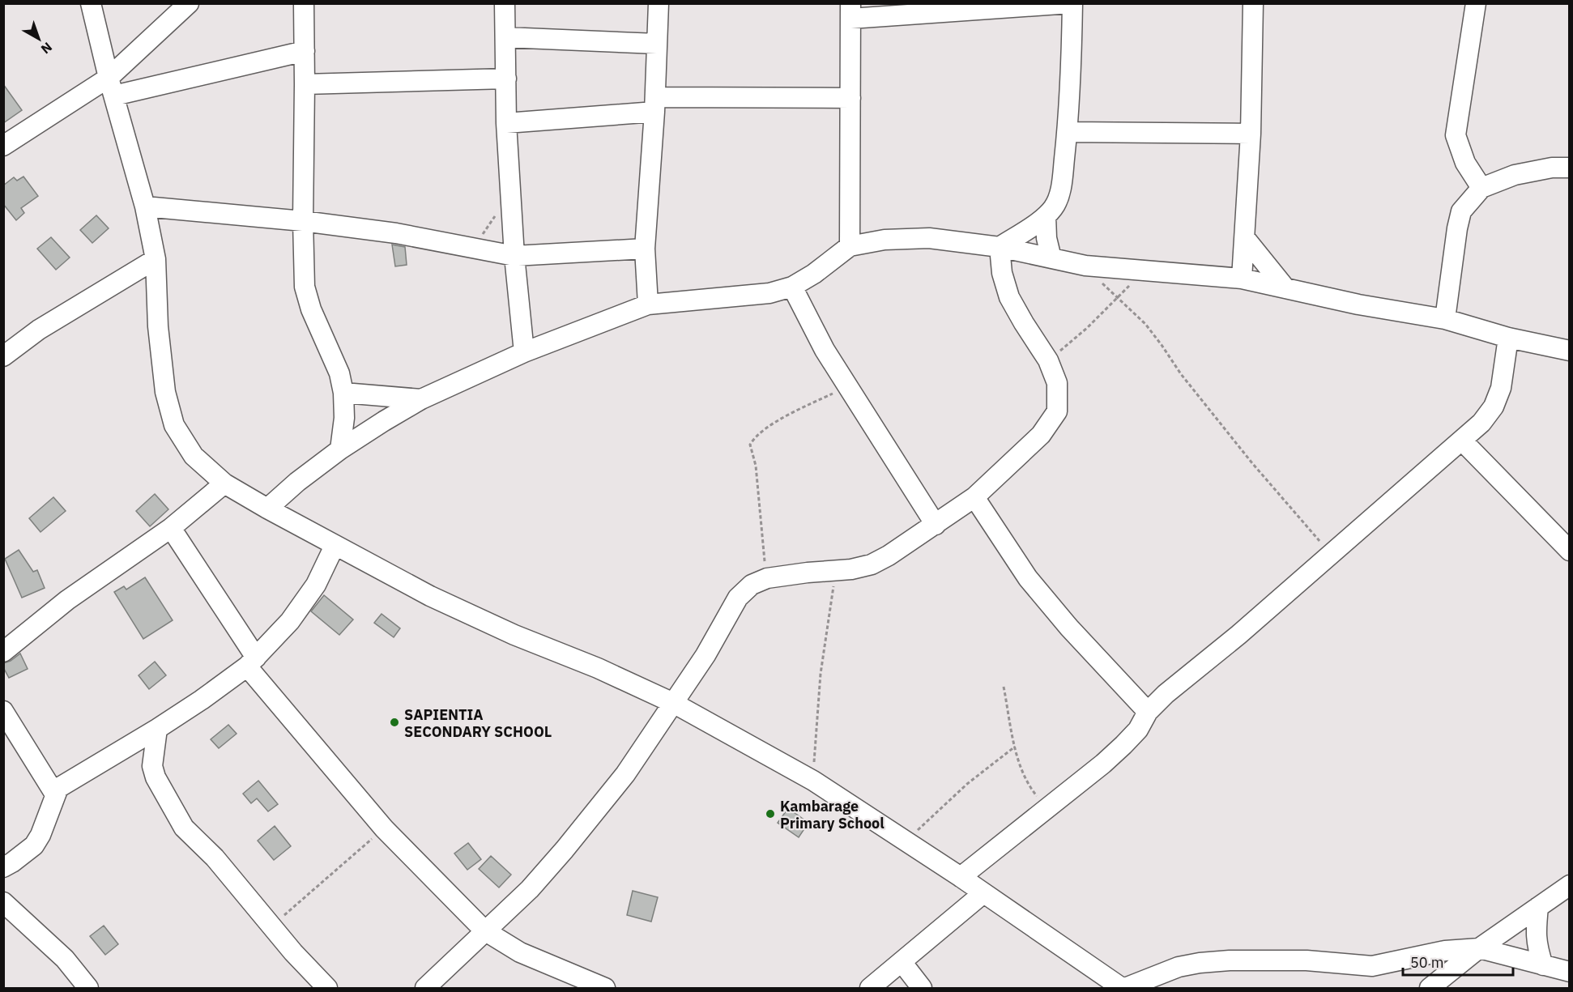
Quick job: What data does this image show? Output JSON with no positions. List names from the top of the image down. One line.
{"places":["SAPIENTIA SECONDARY SCHOOL","Kambarage Primary School"],"scale_bar":"50 m","north":"bottom right"}
